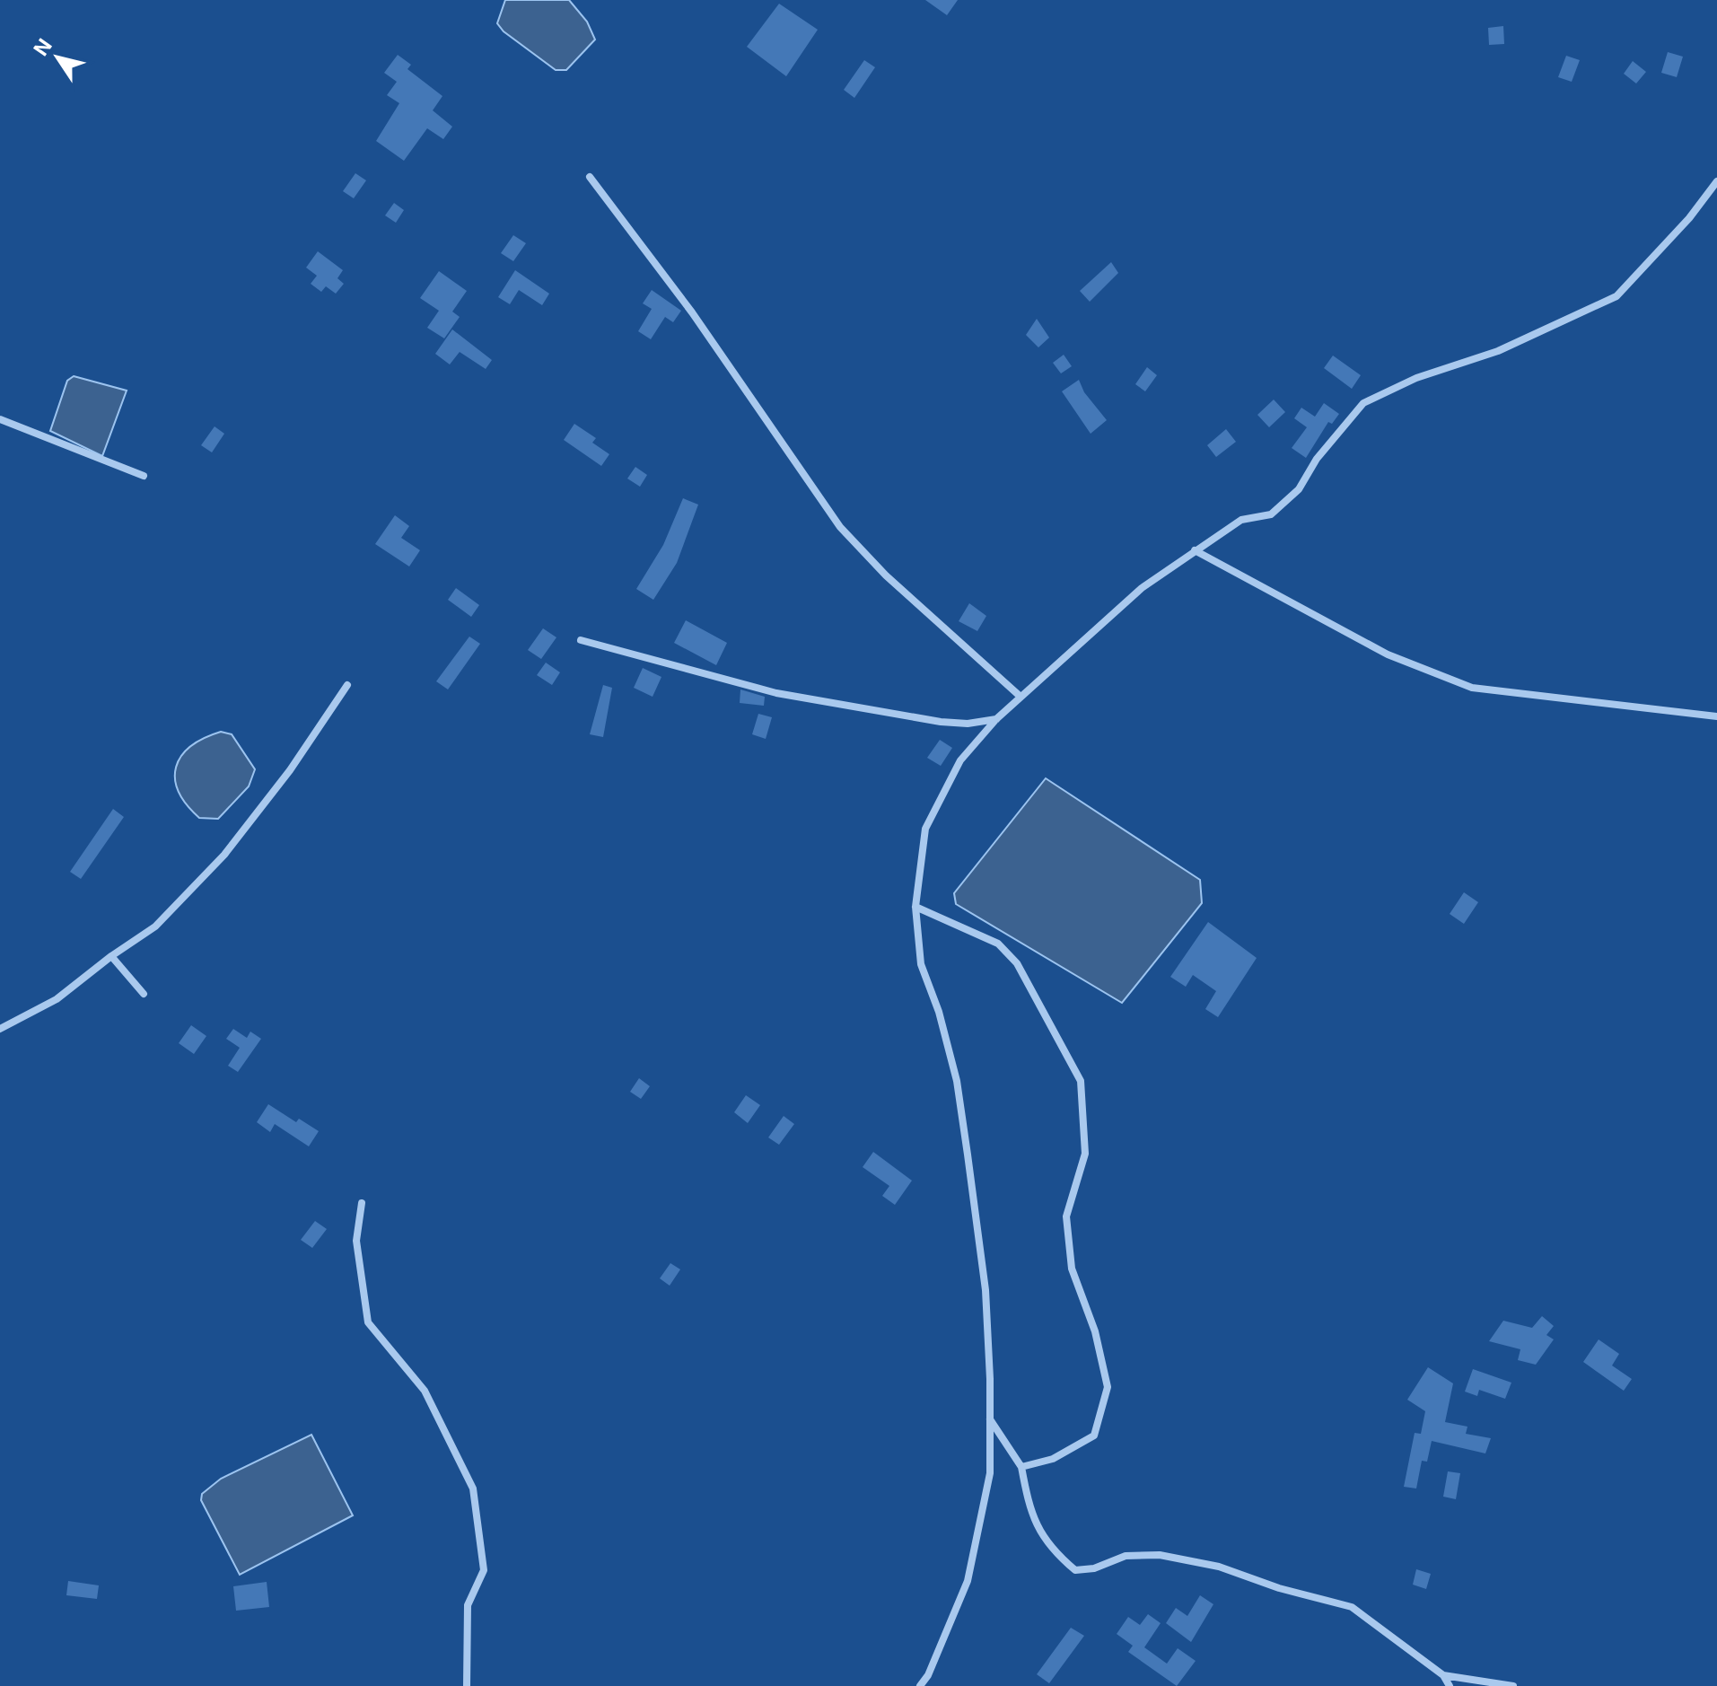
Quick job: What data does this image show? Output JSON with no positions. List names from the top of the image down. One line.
{"north":"top left"}
